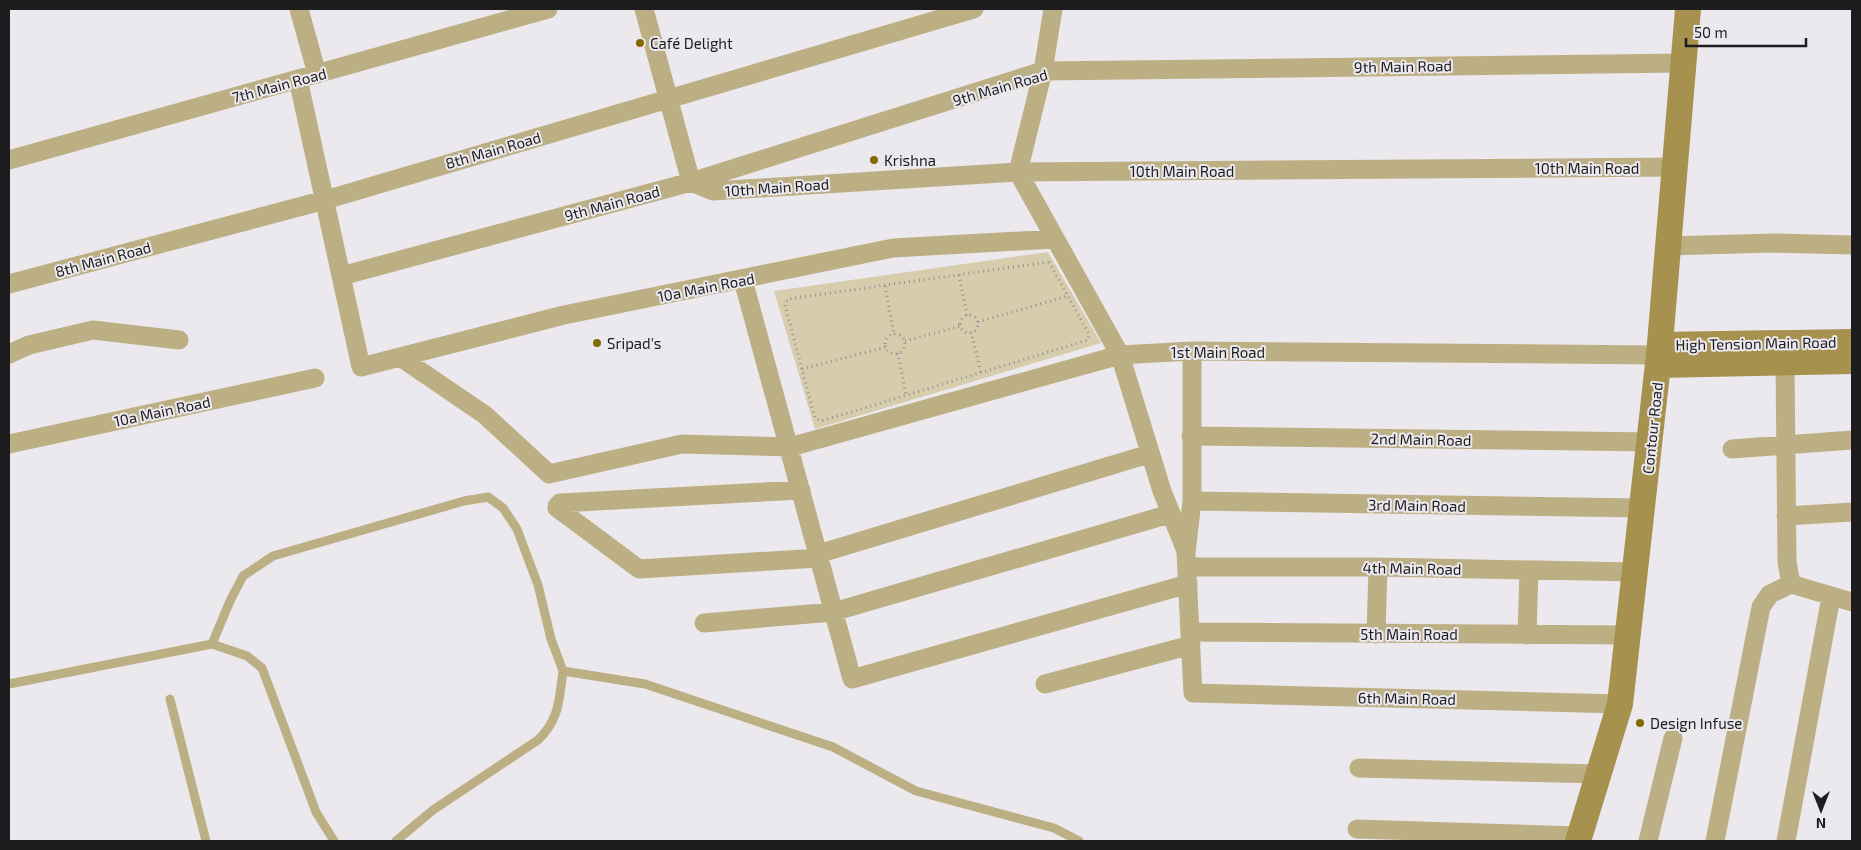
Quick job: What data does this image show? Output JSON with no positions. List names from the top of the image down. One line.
{"streets":{"main road":["High Tension Main Road","Contour Road"],"street":["9th Main Road","7th Main Road","8th Main Road","10th Main Road","10a Main Road","1st Main Road","2nd Main Road","3rd Main Road","4th Main Road","5th Main Road","6th Main Road"]},"crossings":[["9th Main Road","10th Main Road"],["9th Main Road","10a Main Road"],["9th Main Road","Contour Road"],["10th Main Road","Contour Road"],["10a Main Road","1st Main Road"],["High Tension Main Road","1st Main Road"],["High Tension Main Road","Contour Road"],["1st Main Road","Contour Road"],["Contour Road","2nd Main Road"],["Contour Road","3rd Main Road"],["Contour Road","4th Main Road"],["Contour Road","5th Main Road"],["Contour Road","6th Main Road"],["5th Main Road","6th Main Road"]],"places":["Café Delight","Krishna","Sripad's","Design Infuse"],"scale_bar":"50 m","north":"bottom"}
